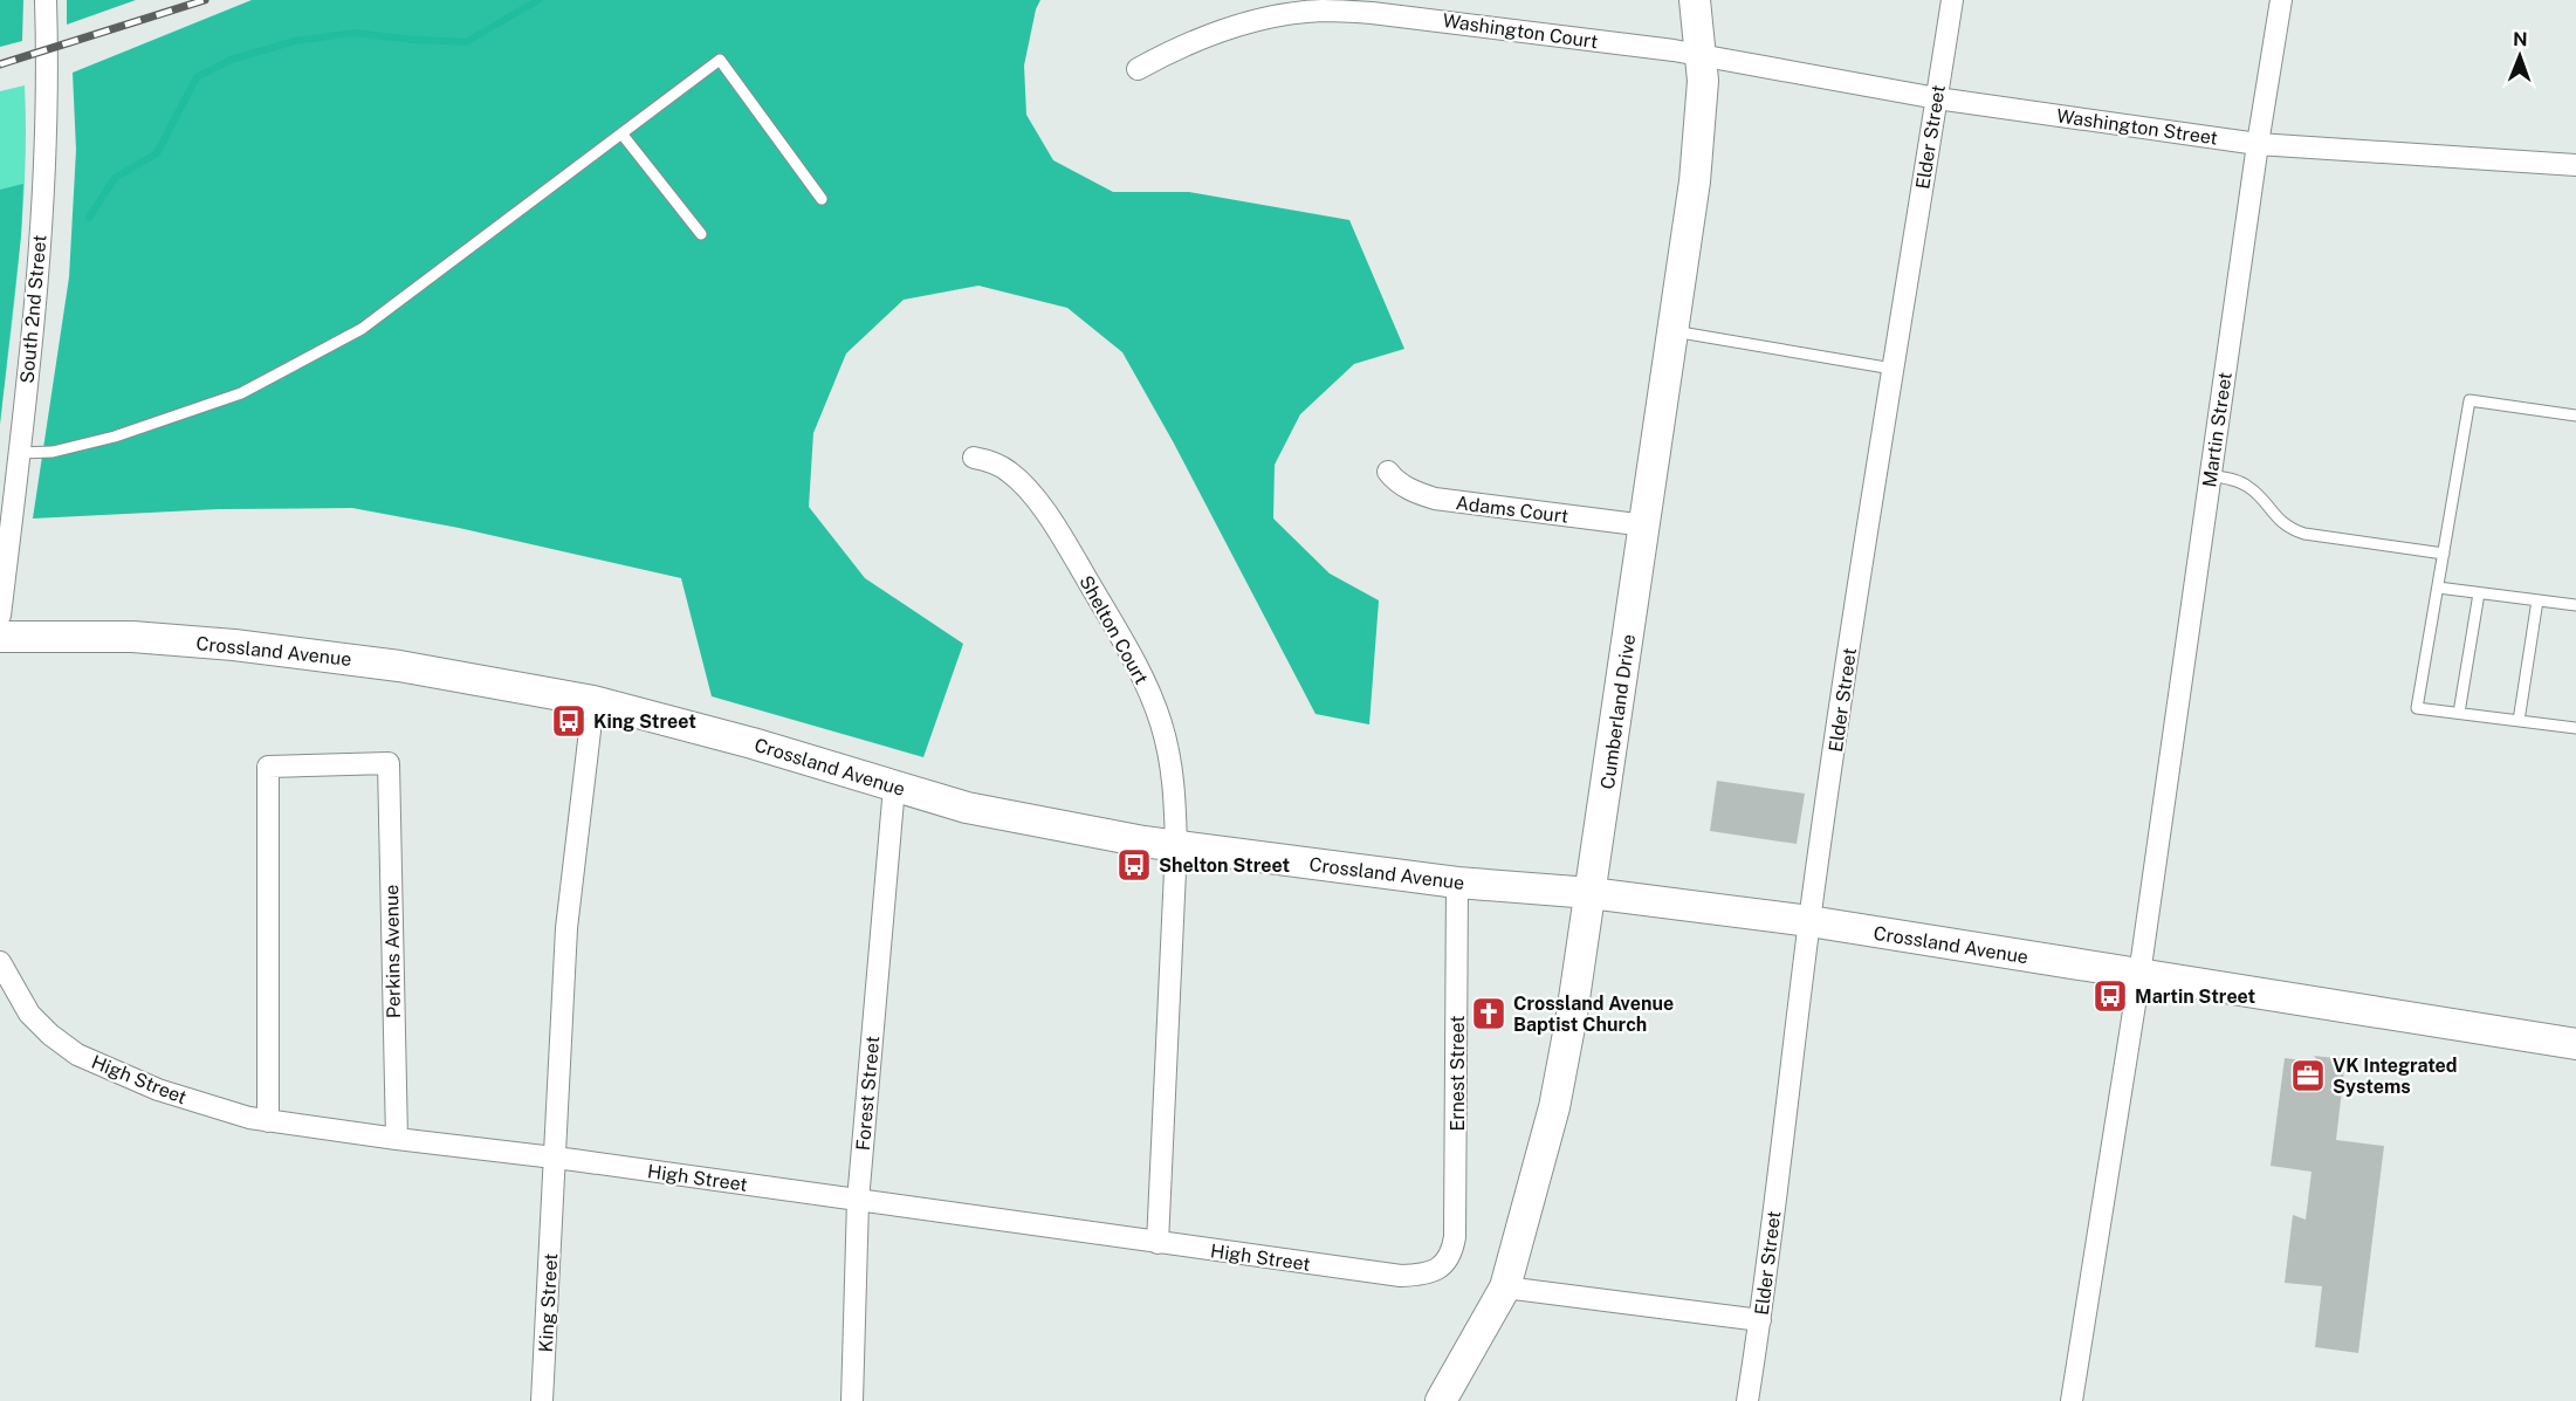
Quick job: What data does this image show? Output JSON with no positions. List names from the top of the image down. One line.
{"streets":{"main road":["Crossland Avenue","Cumberland Drive"],"street":["Washington Court","Washington Street","Elder Street","South 2nd Street","Martin Street","Adams Court","Shelton Court","Perkins Avenue","Ernest Street","High Street","Forest Street","King Street"]},"crossings":[["Washington Court","Washington Street"],["Washington Court","Cumberland Drive"],["Washington Street","Elder Street"],["Washington Street","Martin Street"],["Washington Street","Cumberland Drive"],["Elder Street","Crossland Avenue"],["Martin Street","Crossland Avenue"],["Adams Court","Cumberland Drive"],["Shelton Court","Crossland Avenue"],["Crossland Avenue","Cumberland Drive"],["Crossland Avenue","Ernest Street"],["Crossland Avenue","Forest Street"],["Crossland Avenue","King Street"],["Perkins Avenue","High Street"],["Ernest Street","High Street"],["High Street","Forest Street"],["High Street","King Street"]],"places":{"bus stop":["King Street","Shelton Street","Martin Street"],"church":["Crossland Avenue Baptist Church"],"office":["VK Integrated Systems"]},"north":"top"}
